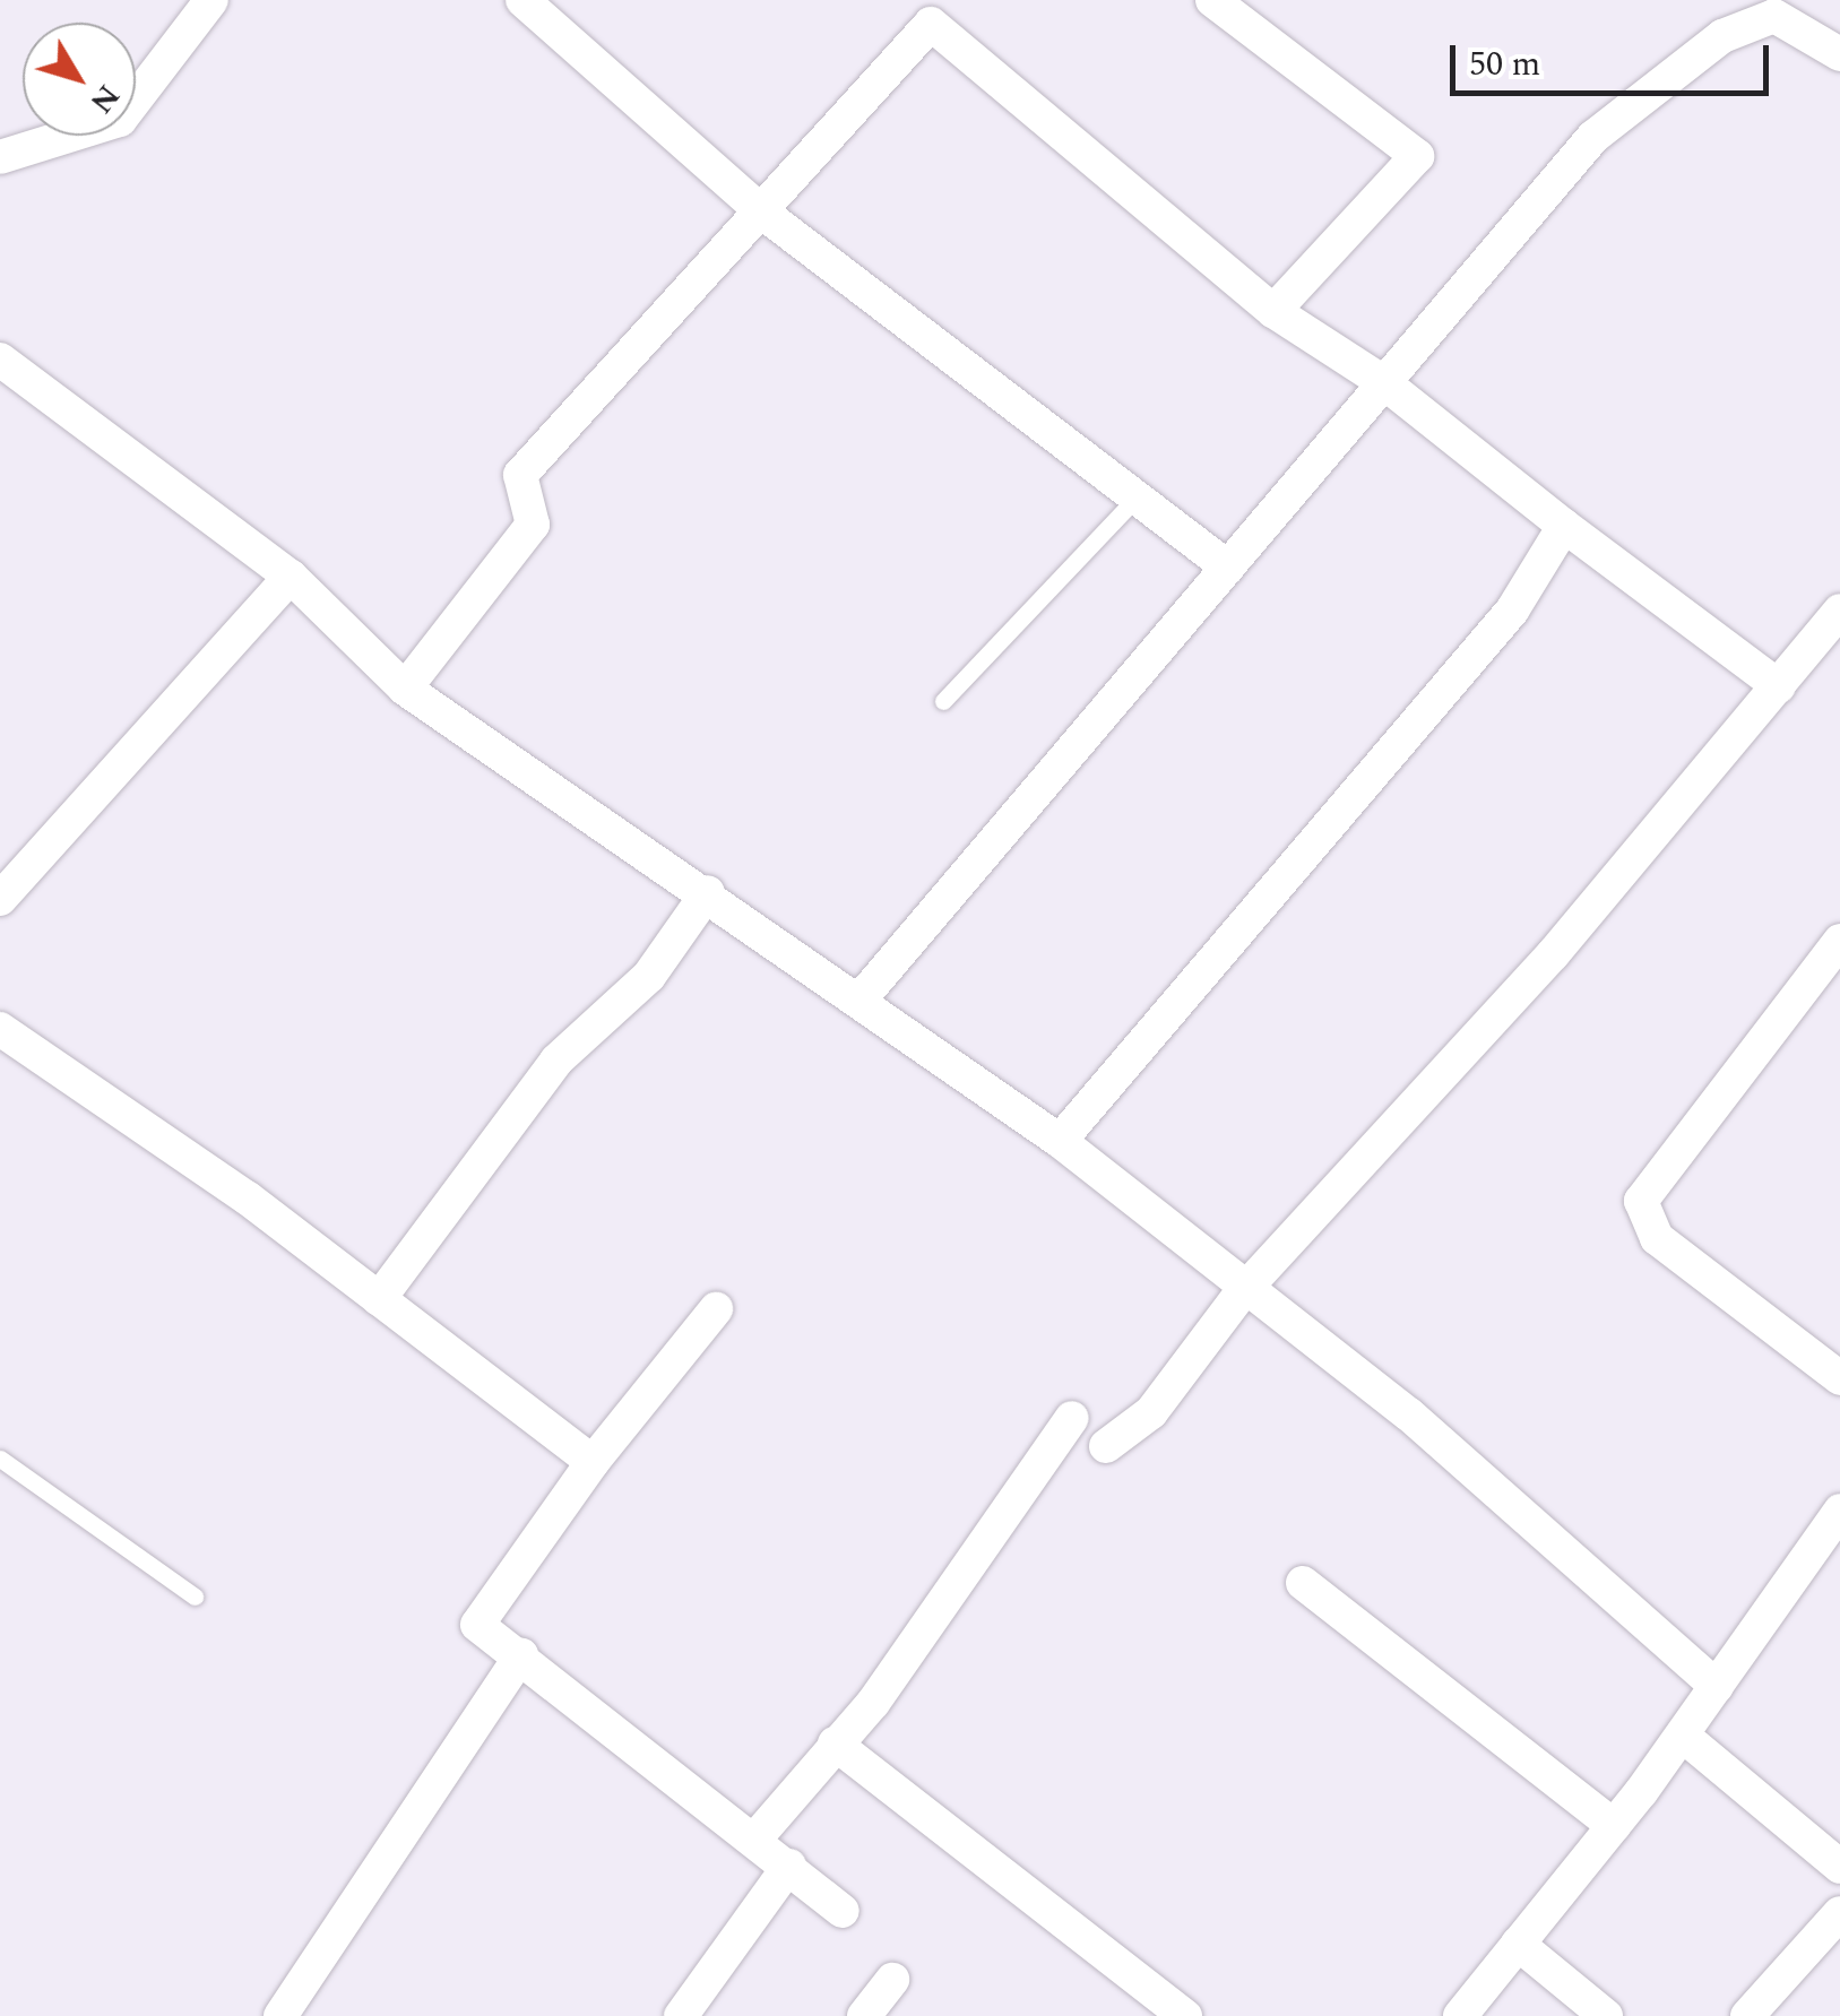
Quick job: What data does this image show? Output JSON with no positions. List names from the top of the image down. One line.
{"scale_bar":"50 m","north":"bottom right"}
